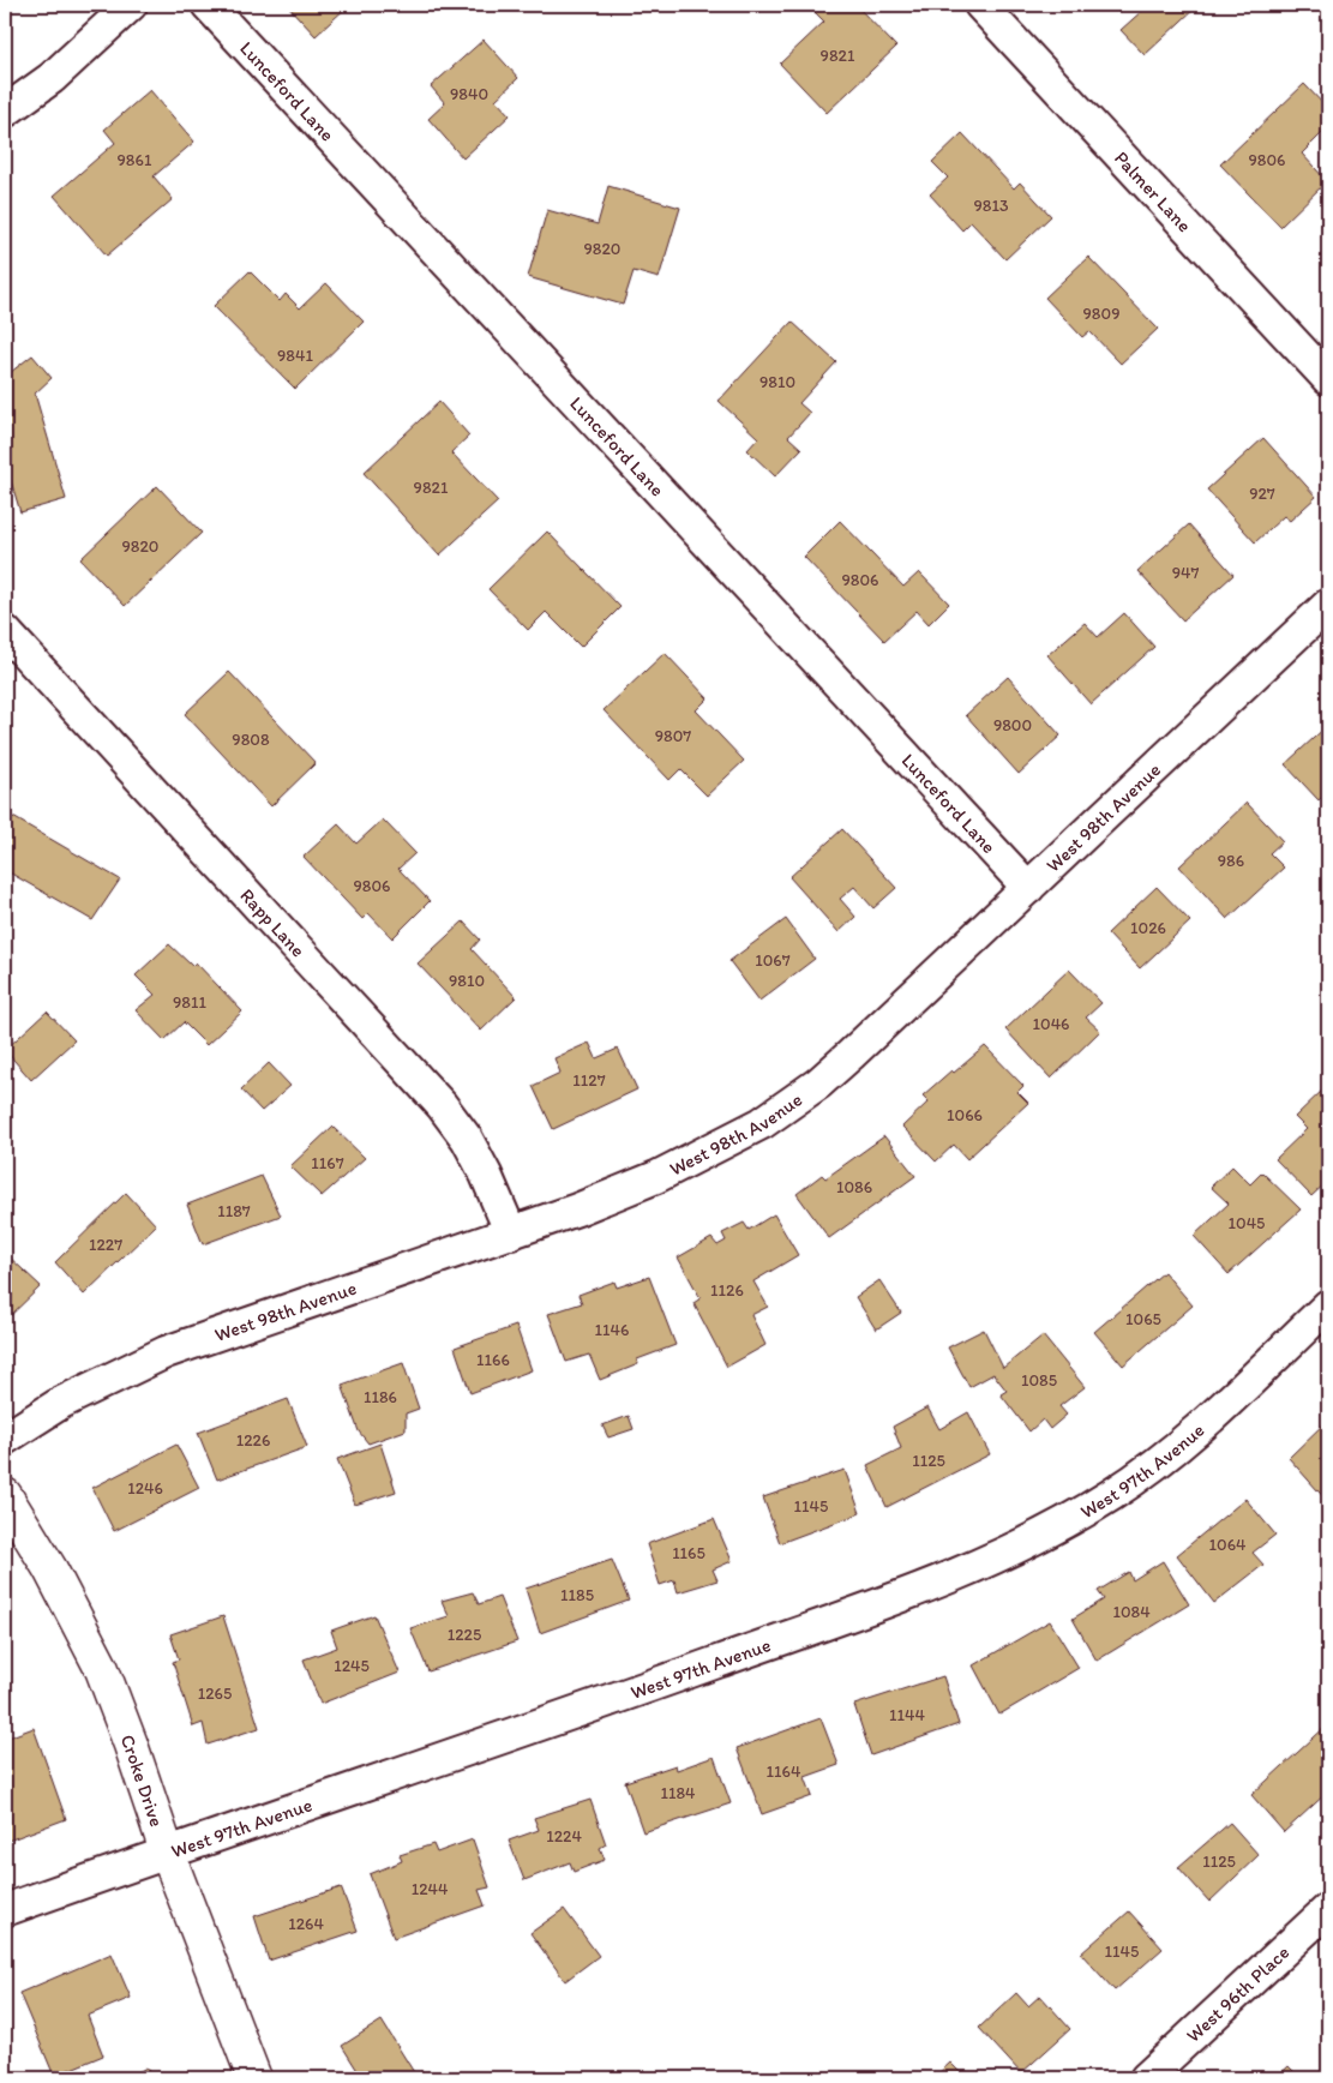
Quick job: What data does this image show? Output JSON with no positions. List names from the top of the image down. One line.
{"streets":{"street":["Lunceford Lane","Palmer Lane","West 98th Avenue","Rapp Lane","West 97th Avenue","Croke Drive","West 96th Place"]},"crossings":[["Lunceford Lane","West 98th Avenue"],["West 98th Avenue","Rapp Lane"],["West 97th Avenue","Croke Drive"]],"house_numbers":["9821","9840","9861","9806","9813","9820","9809","9841","9810","9821","927","9820","947","9806","9800","9807","9808","986","9806","1026","1067","9810","9811","1046","1127","1066","1167","1086","1187","1045","1227","1126","1065","1146","1166","1085","1186","1226","1125","1246","1145","1064","1165","1185","1084","1225","1245","1265","1144","1164","1184","1224","1125","1244","1264","1145"]}
